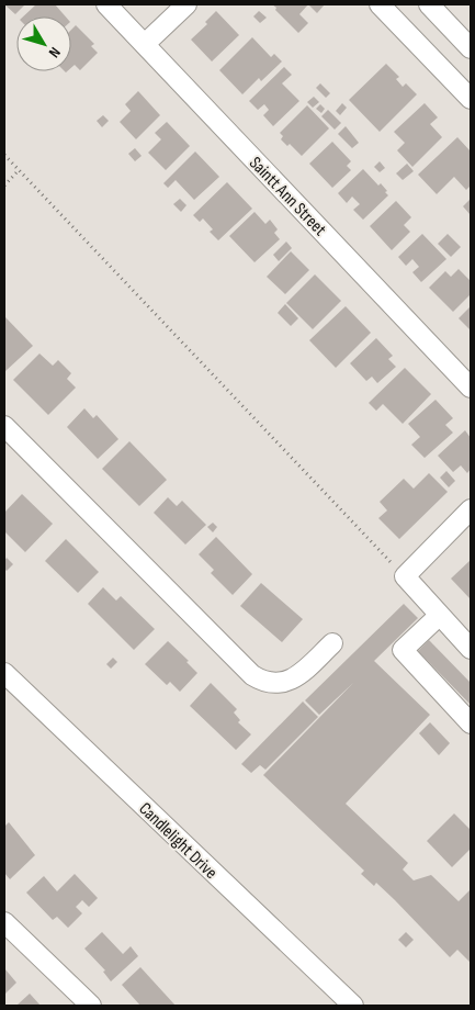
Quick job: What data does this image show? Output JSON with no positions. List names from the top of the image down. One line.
{"streets":{"street":["Saintt Ann Street","Candlelight Drive"]},"north":"bottom right"}
